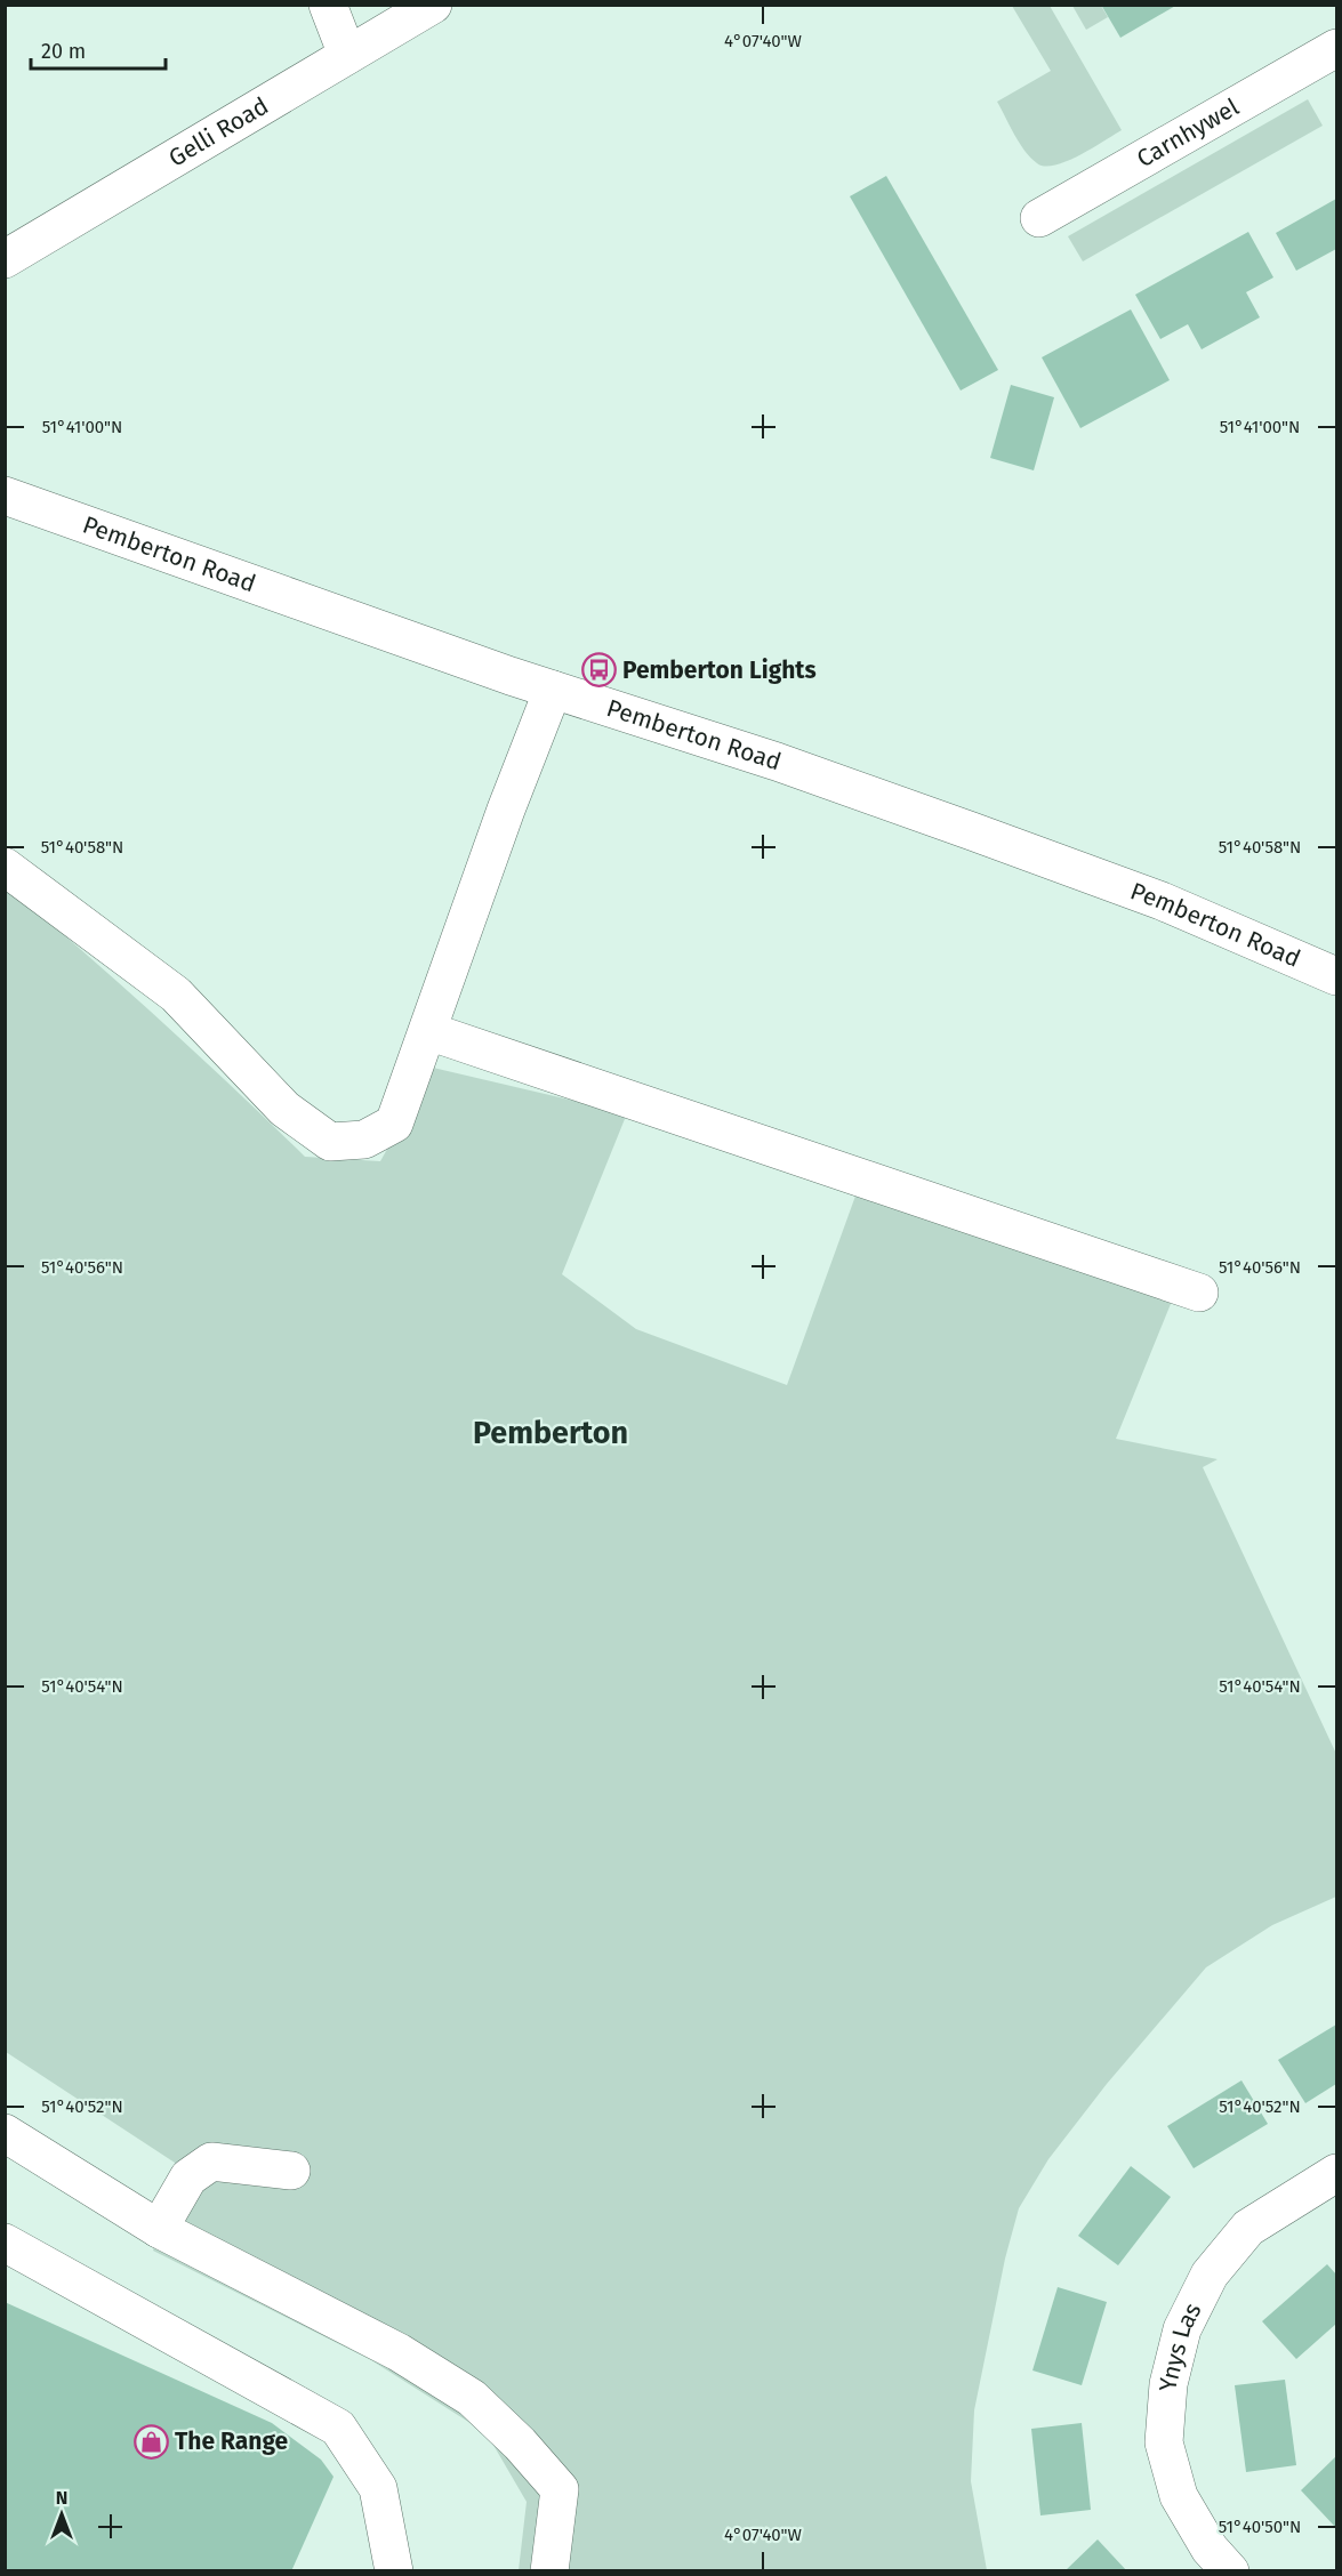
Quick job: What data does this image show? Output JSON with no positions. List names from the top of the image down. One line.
{"streets":{"main road":["Gelli Road","Carnhywel","Pemberton Road","Ynys Las"]},"districts":["Pemberton"],"places":{"bus stop":["Pemberton Lights"],"shop":["The Range"]},"scale_bar":"20 m","north":"top","coordinates":["4°07'40\"W","51°41'00\"N","51°40'58\"N","51°40'56\"N","51°40'54\"N","51°40'52\"N","51°40'50\"N"]}
